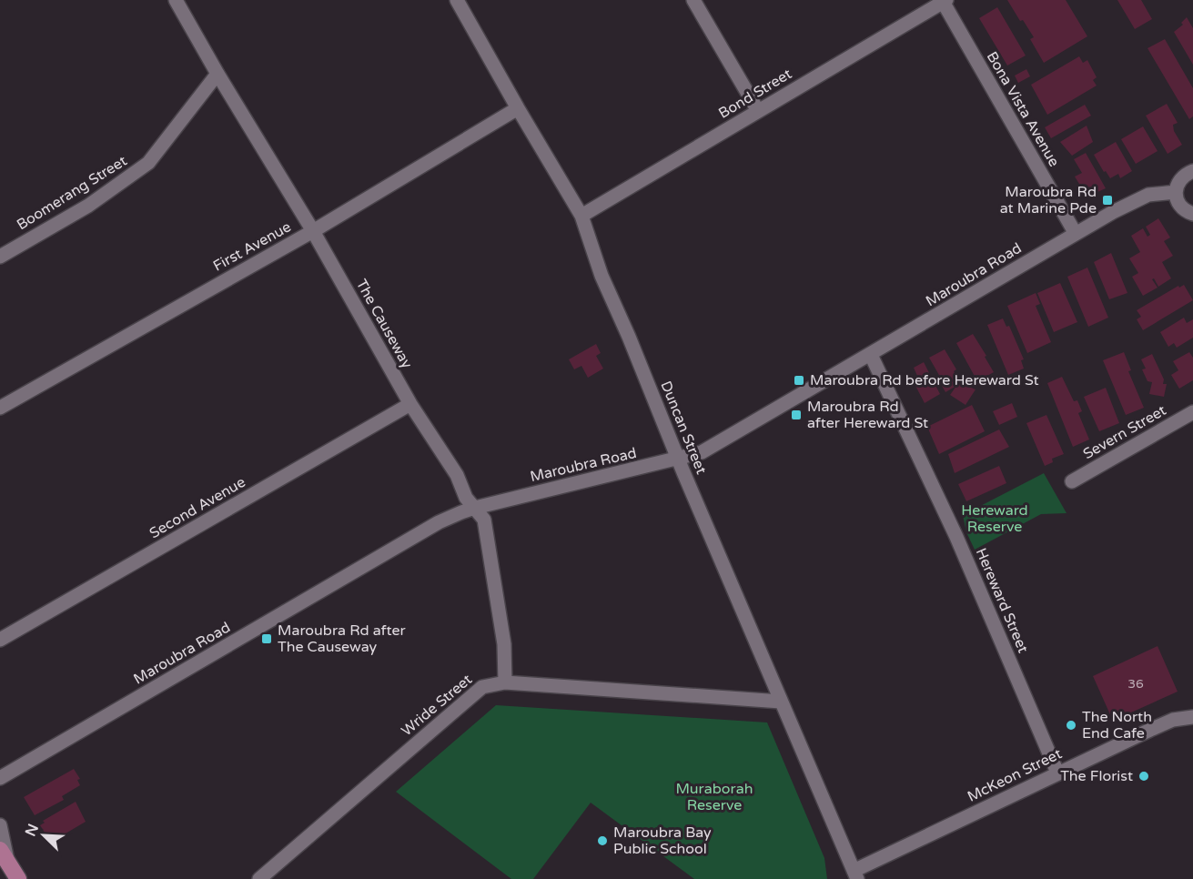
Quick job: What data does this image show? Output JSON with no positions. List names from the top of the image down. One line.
{"streets":{"street":["Bond Street","Bona Vista Avenue","Boomerang Street","First Avenue","Maroubra Road","The Causeway","Duncan Street","Severn Street","Second Avenue","Hereward Street","Wride Street","McKeon Street"]},"crossings":[["Bond Street","Bona Vista Avenue"],["Bond Street","Duncan Street"],["Bona Vista Avenue","Maroubra Road"],["Boomerang Street","The Causeway"],["First Avenue","The Causeway"],["First Avenue","Duncan Street"],["Maroubra Road","The Causeway"],["Maroubra Road","Duncan Street"],["Maroubra Road","Hereward Street"],["The Causeway","Second Avenue"],["The Causeway","Wride Street"],["Duncan Street","Wride Street"],["Duncan Street","McKeon Street"],["Hereward Street","McKeon Street"]],"parks":["Hereward Reserve","Muraborah Reserve"],"places":{"transit":["Maroubra Rd at Marine Pde","Maroubra Rd before Hereward St","Maroubra Rd after Hereward St","Maroubra Rd after The Causeway"],"other":["The North End Cafe","The Florist","Maroubra Bay Public School"]},"house_numbers":["36"],"north":"top left"}
